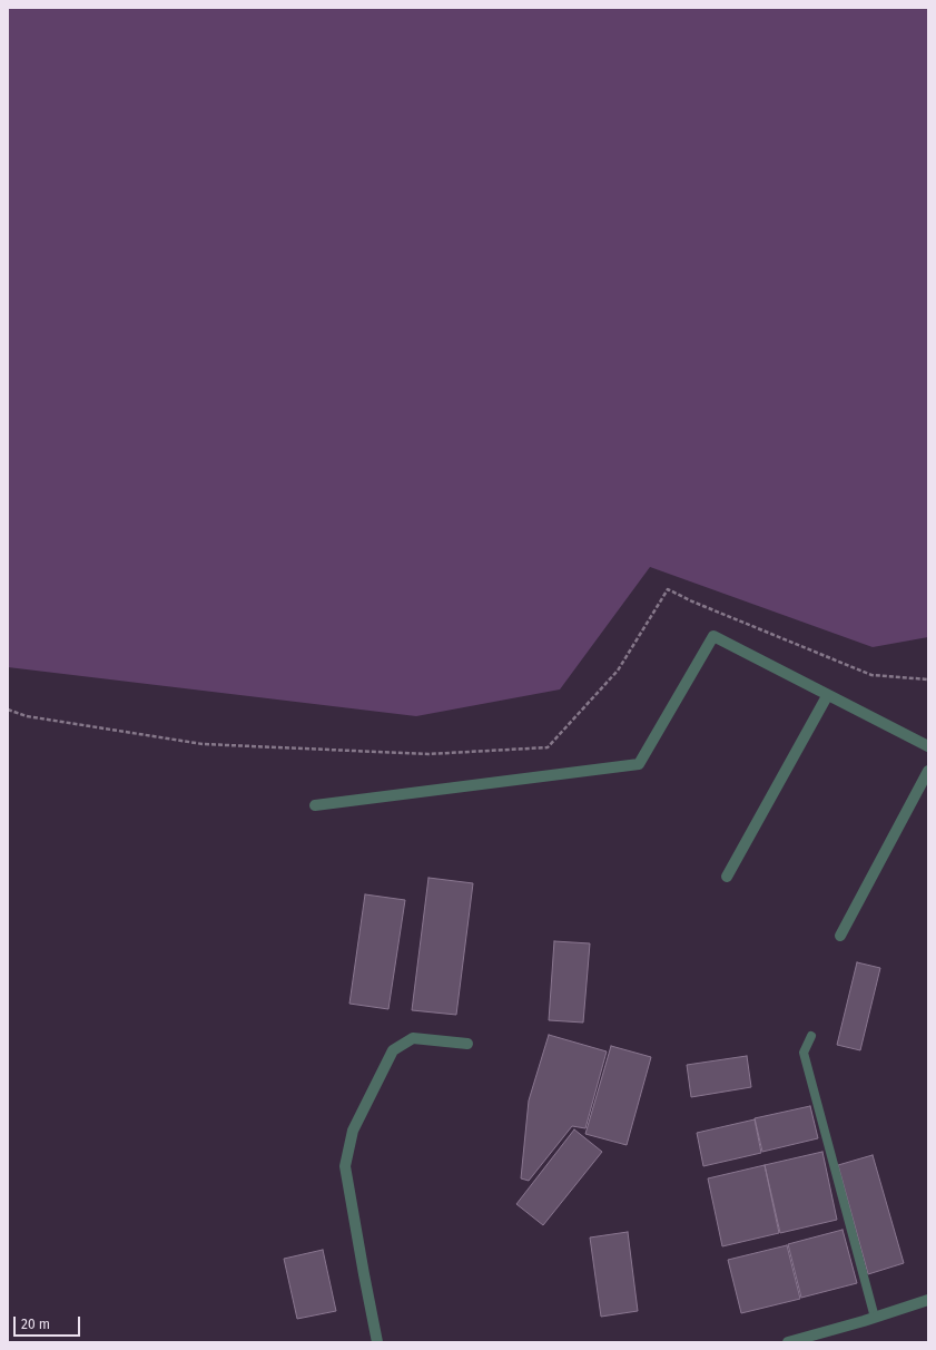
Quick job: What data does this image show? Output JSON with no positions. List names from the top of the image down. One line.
{"scale_bar":"20 m"}
